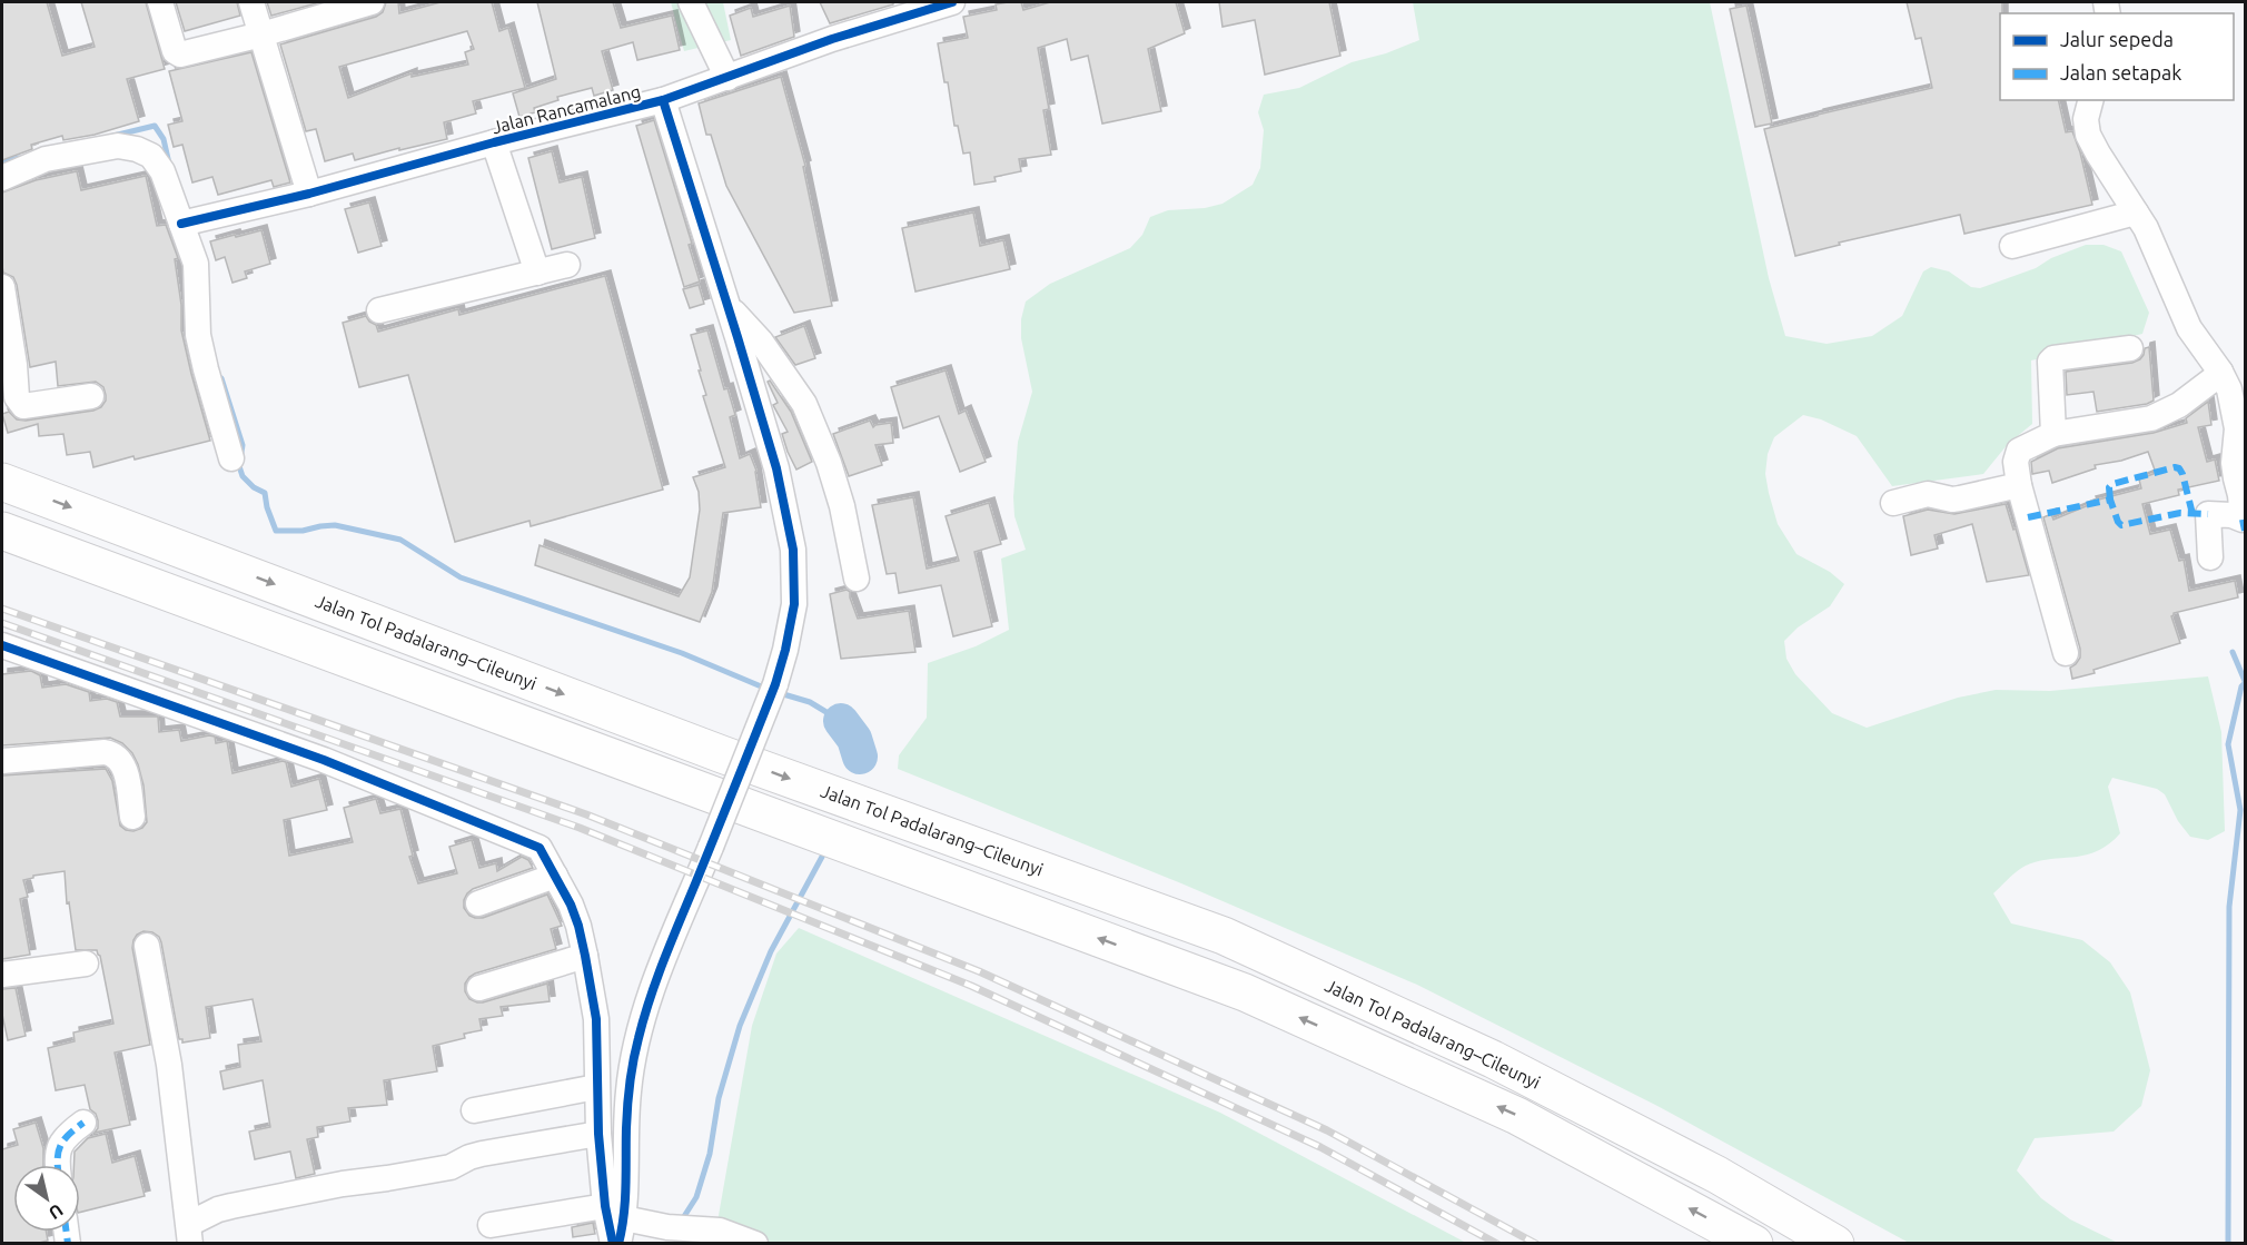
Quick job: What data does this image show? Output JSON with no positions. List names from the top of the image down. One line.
{"streets":{"highway":["Jalan Tol Padalarang–Cileunyi"],"street":["Jalan Rancamalang"]},"legend":["Jalur sepeda","Jalan setapak"],"north":"bottom right"}
